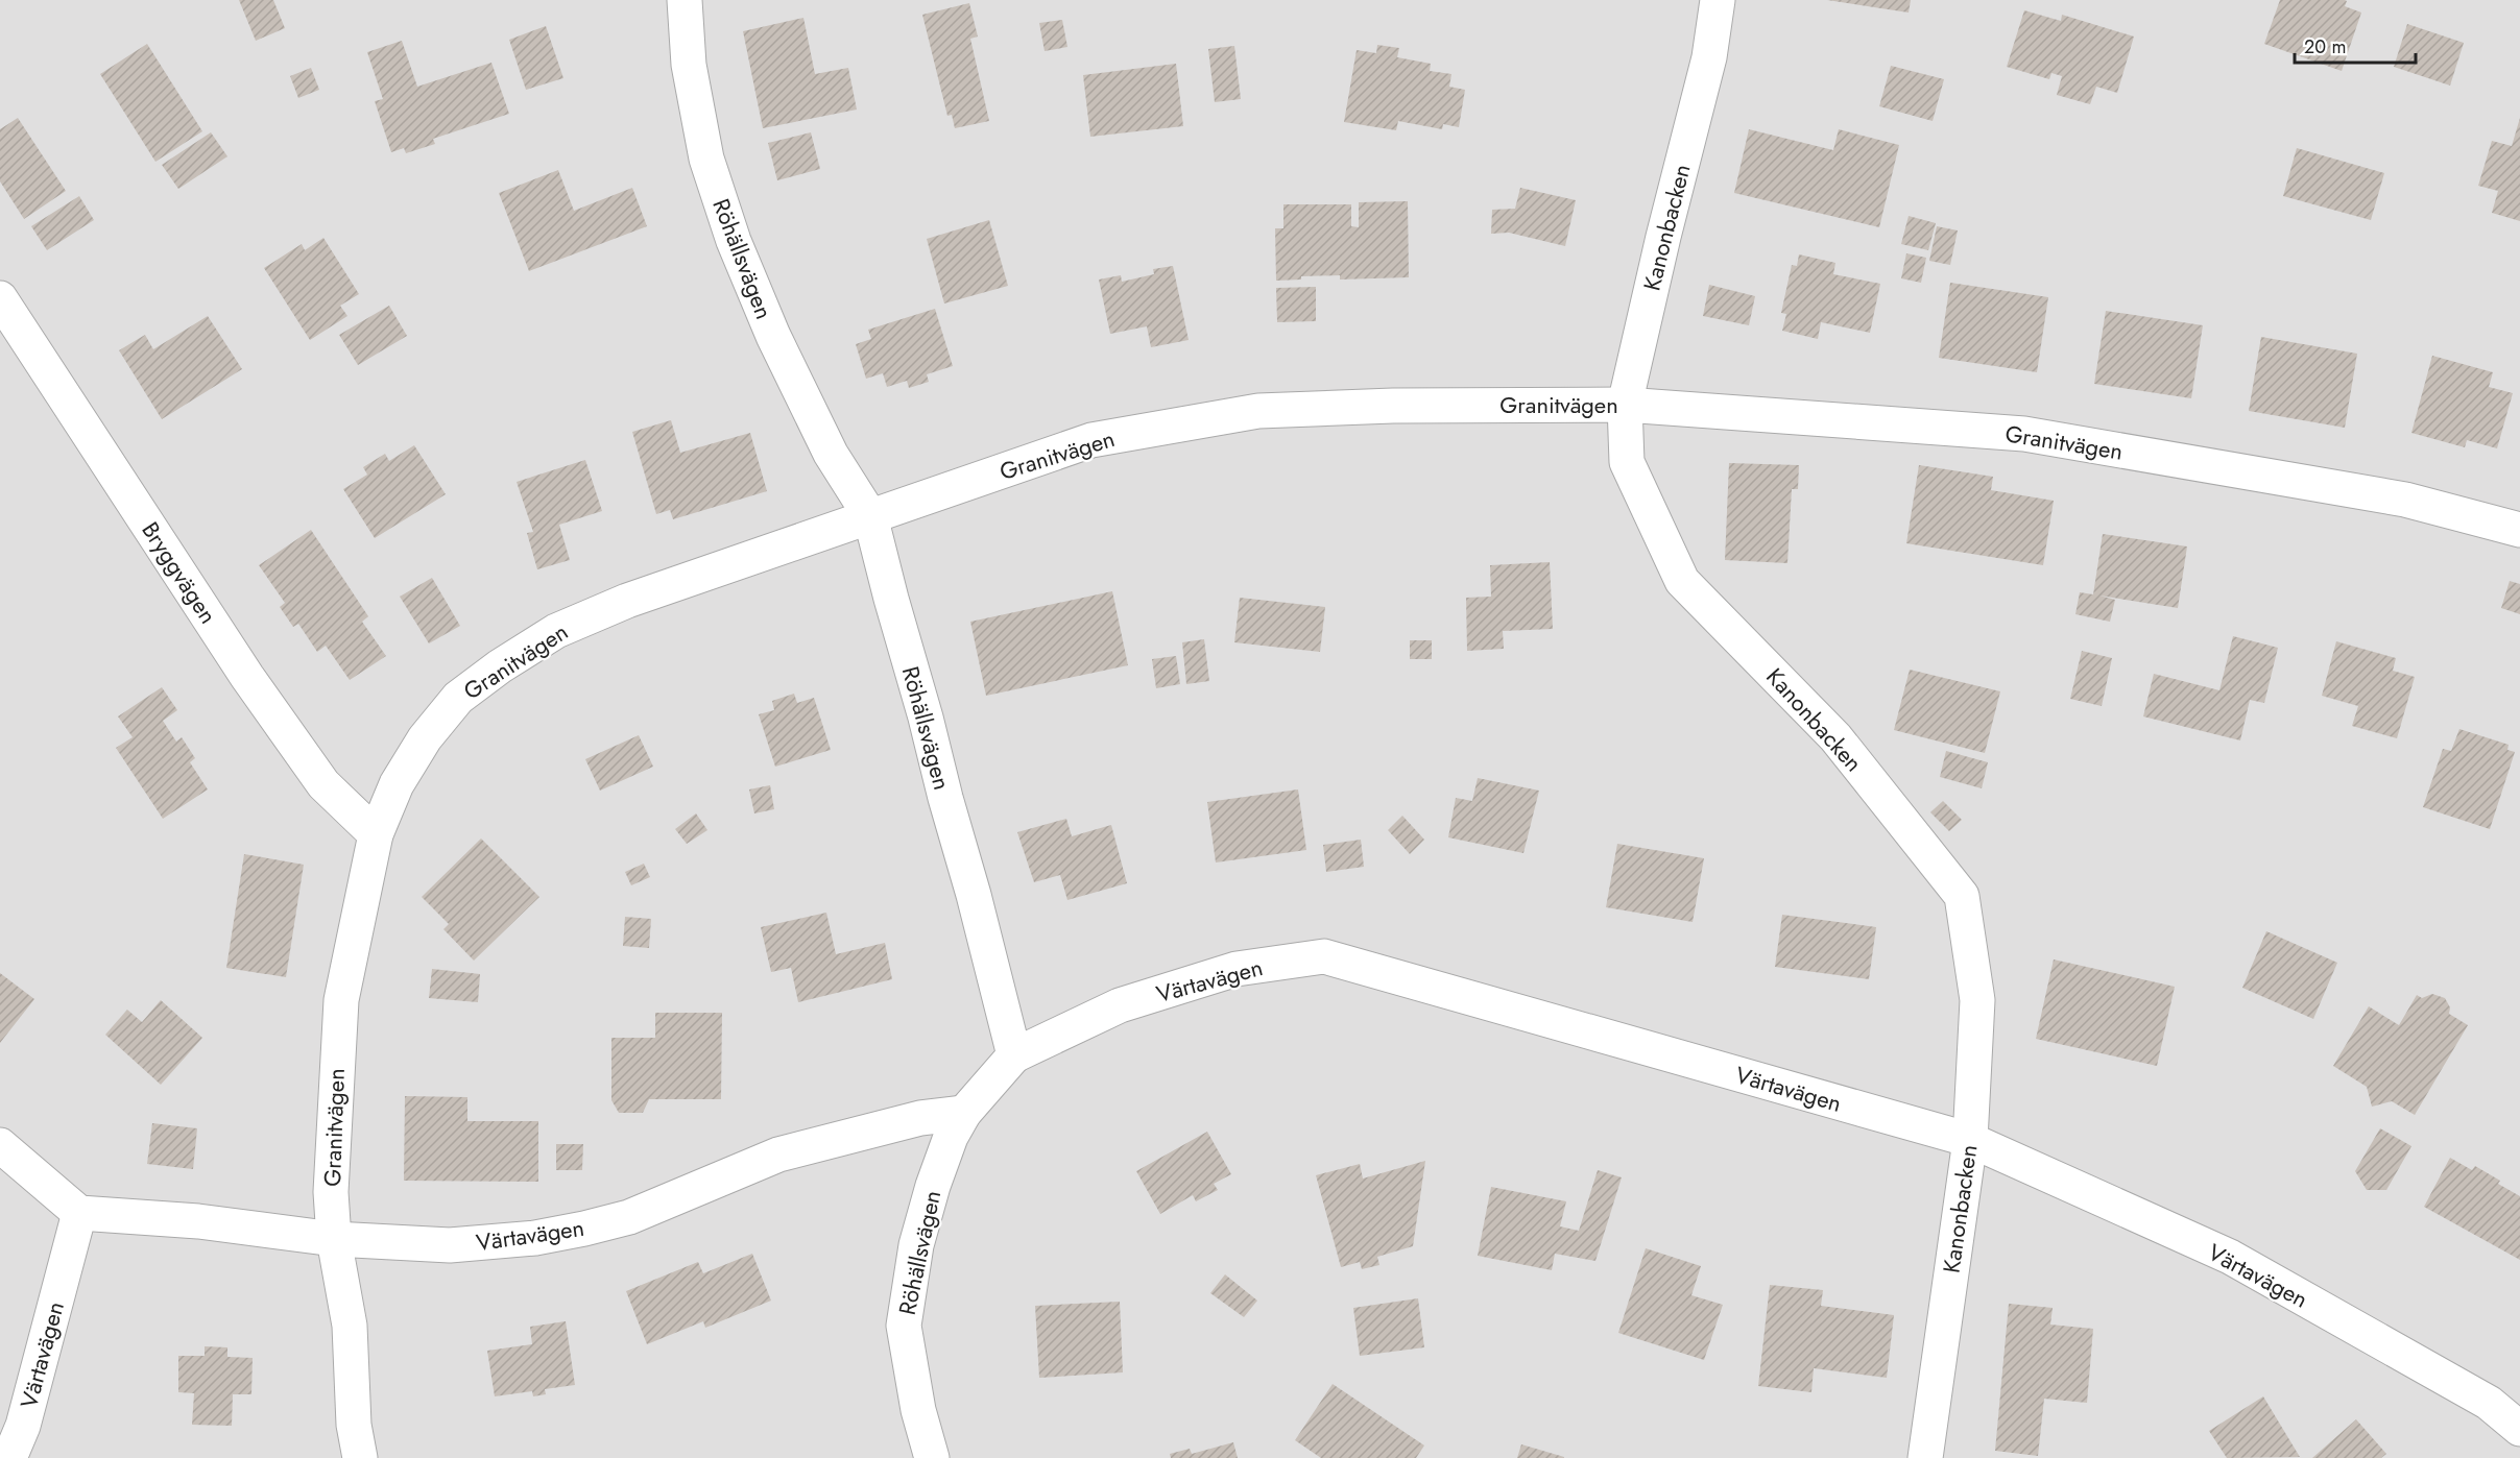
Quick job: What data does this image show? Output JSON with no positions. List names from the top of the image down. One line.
{"streets":{"street":["Kanonbacken","Röhällsvägen","Granitvägen","Bryggvägen","Värtavägen"]},"crossings":[["Kanonbacken","Granitvägen"],["Kanonbacken","Värtavägen"],["Röhällsvägen","Granitvägen"],["Röhällsvägen","Värtavägen"],["Granitvägen","Bryggvägen"],["Granitvägen","Värtavägen"]],"scale_bar":"20 m"}
